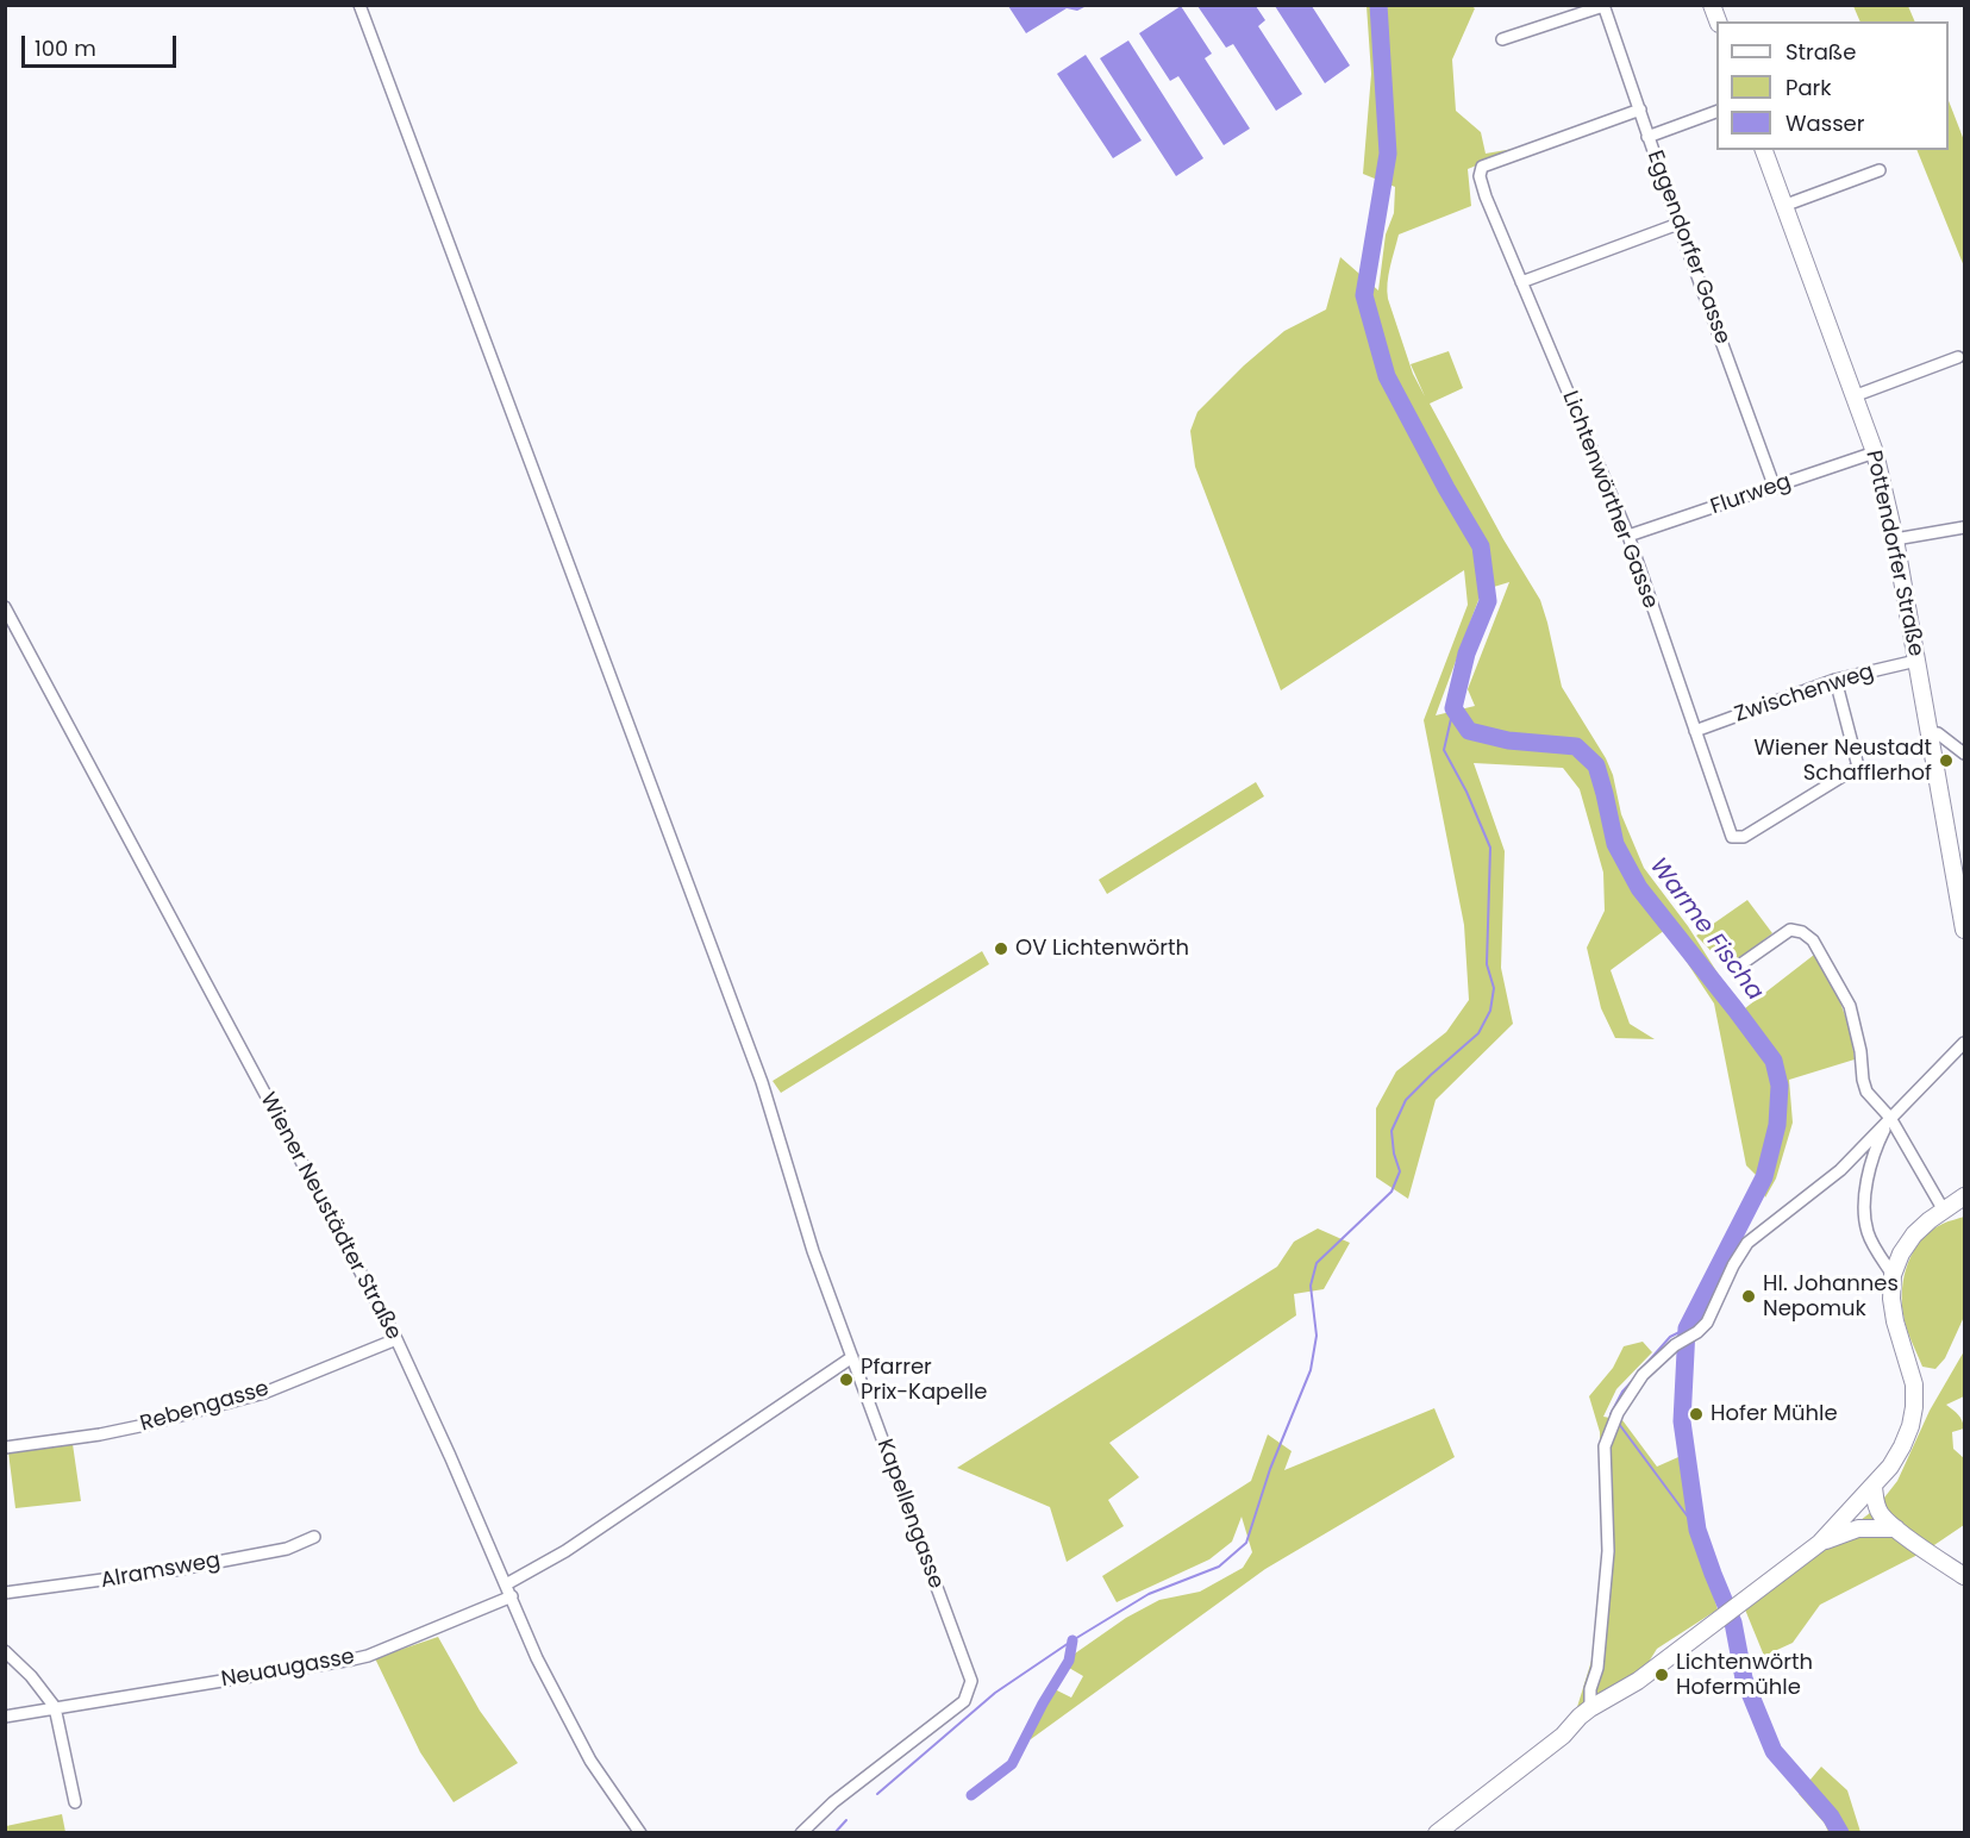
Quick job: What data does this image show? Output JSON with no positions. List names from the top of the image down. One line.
{"streets":{"main road":["Pottendorfer Straße"],"street":["Eggendorfer Gasse","Flurweg","Lichtenwörther Gasse","Zwischenweg","Wiener Neustädter Straße","Rebengasse","Kapellengasse","Alramsweg","Neuaugasse"]},"crossings":[["Eggendorfer Gasse","Flurweg"],["Eggendorfer Gasse","Lichtenwörther Gasse"],["Flurweg","Lichtenwörther Gasse"],["Flurweg","Pottendorfer Straße"],["Lichtenwörther Gasse","Zwischenweg"],["Pottendorfer Straße","Zwischenweg"],["Wiener Neustädter Straße","Rebengasse"],["Wiener Neustädter Straße","Neuaugasse"]],"water":["Warme Fischa"],"places":["Wiener Neustadt Schafflerhof","OV Lichtenwörth","Hl. Johannes Nepomuk","Pfarrer Prix-Kapelle","Hofer Mühle","Lichtenwörth Hofermühle"],"legend":["Straße","Park","Wasser"],"scale_bar":"100 m"}
